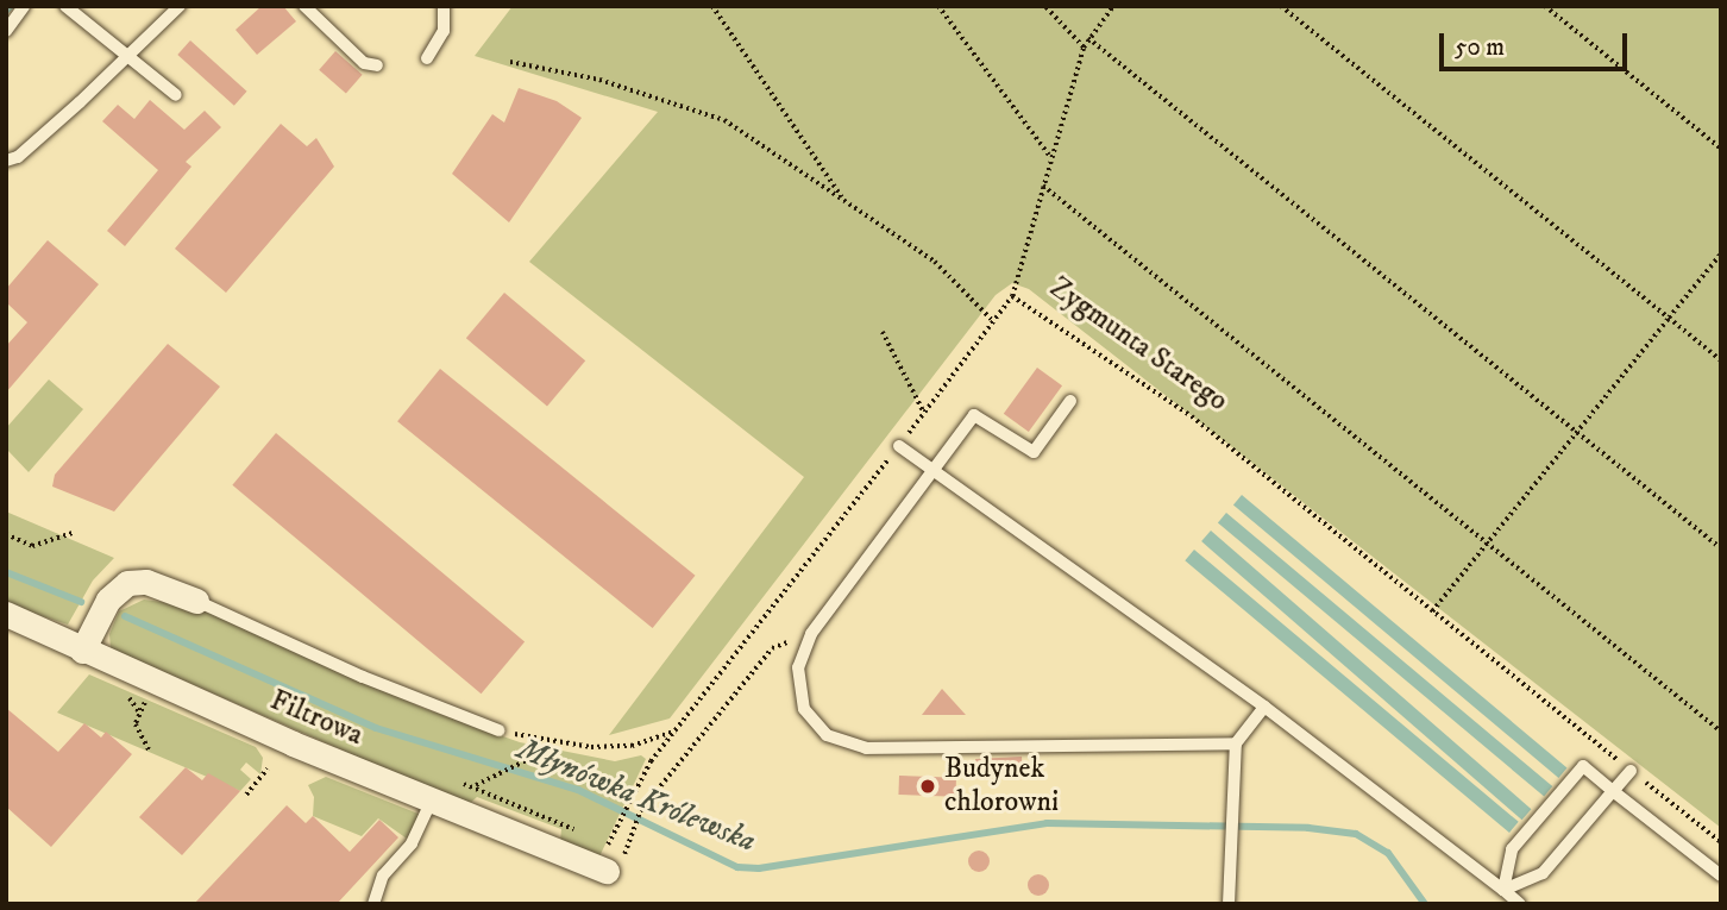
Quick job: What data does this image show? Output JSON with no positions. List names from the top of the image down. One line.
{"streets":{"street":["Filtrowa"],"path":["Zygmunta Starego"]},"crossings":[["Zygmunta Starego","Filtrowa"]],"water":["Młynówka Królewska"],"places":["Budynek chlorowni"],"scale_bar":"50 m"}
